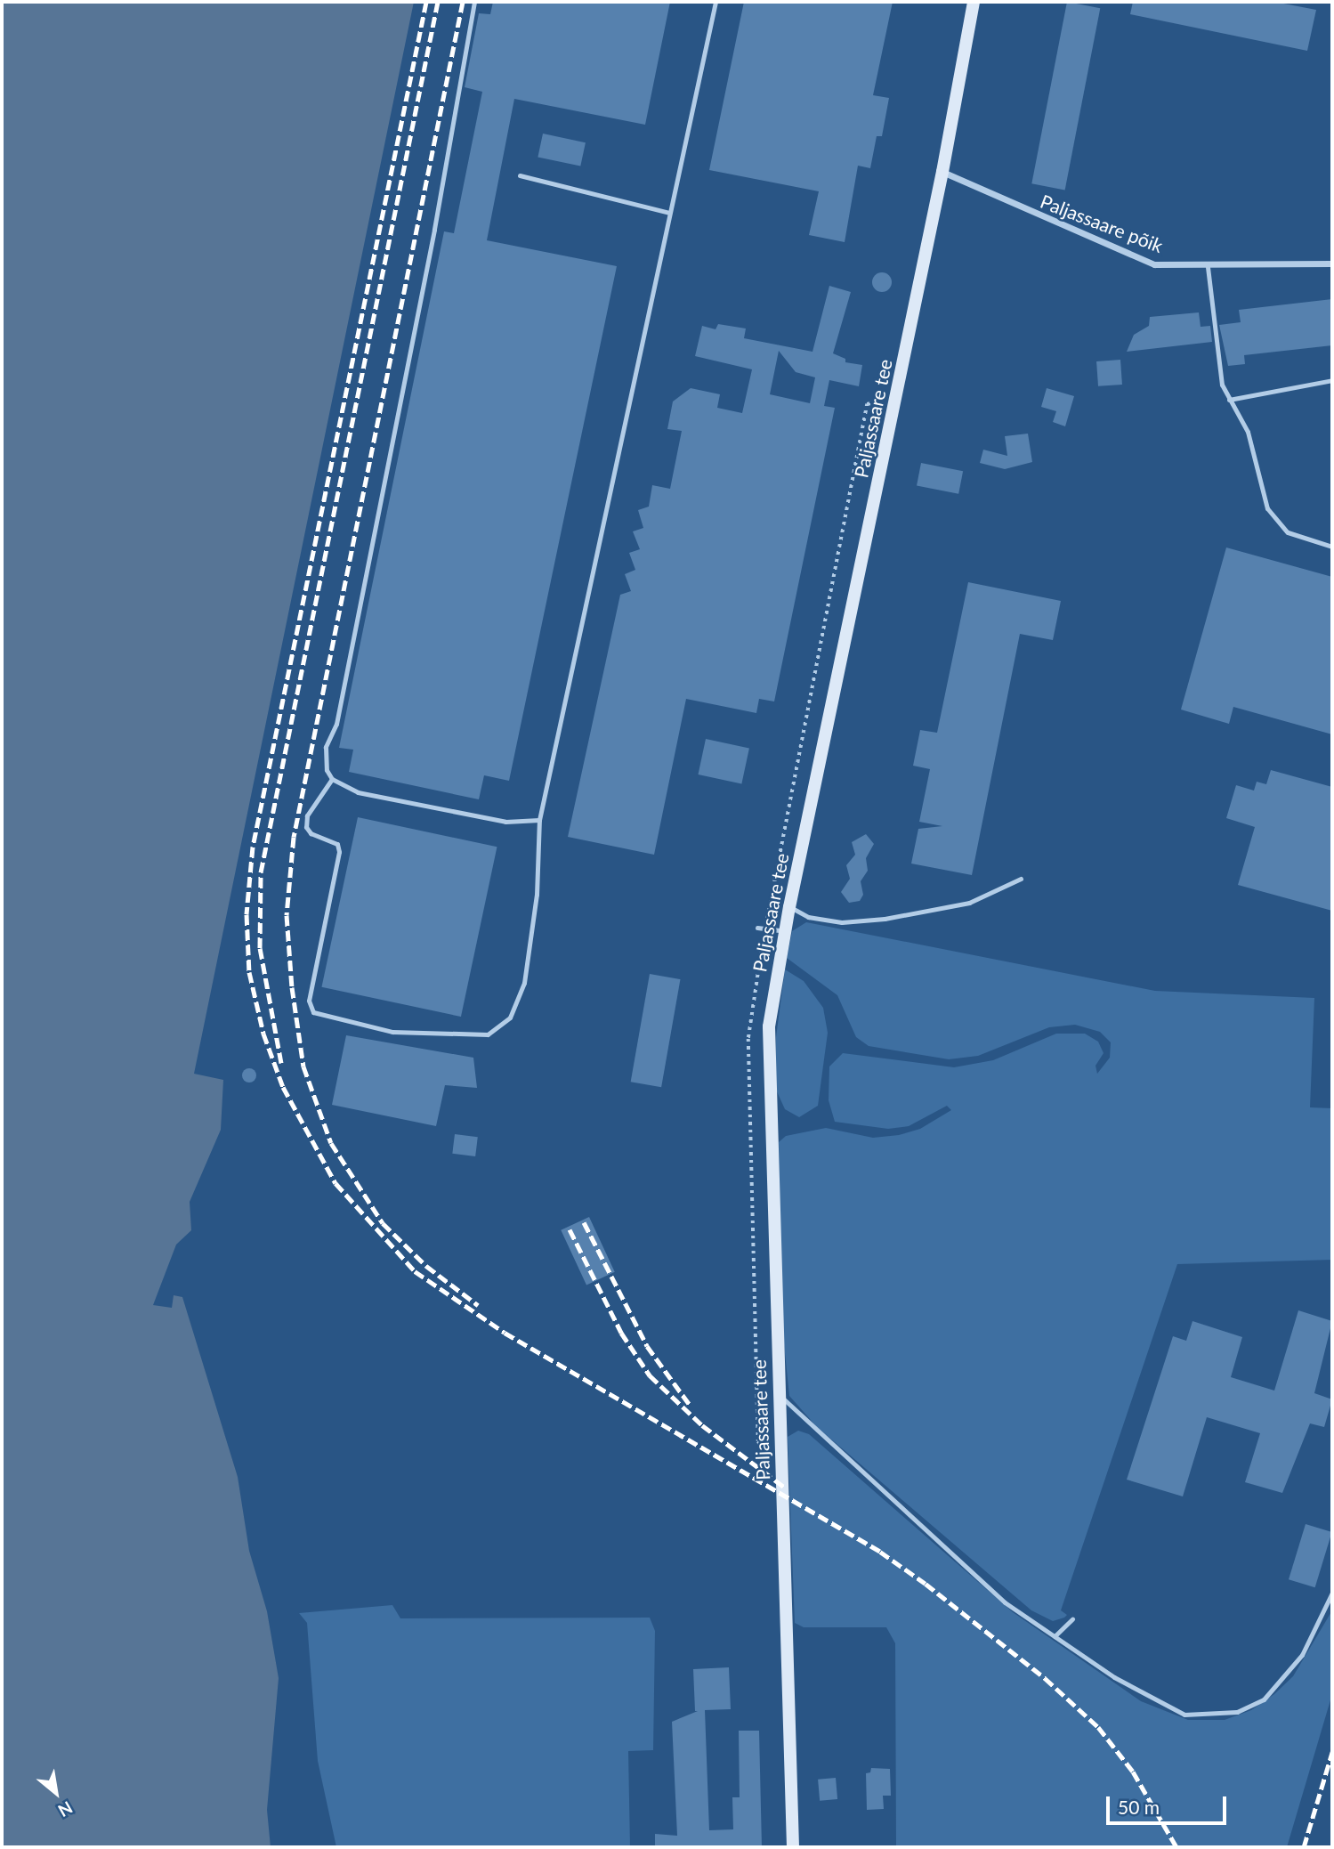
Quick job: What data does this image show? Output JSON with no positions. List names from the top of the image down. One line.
{"streets":{"street":["Paljassaare põik","Paljassaare tee"]},"crossings":[["Paljassaare põik","Paljassaare tee"]],"scale_bar":"50 m","north":"bottom right"}
